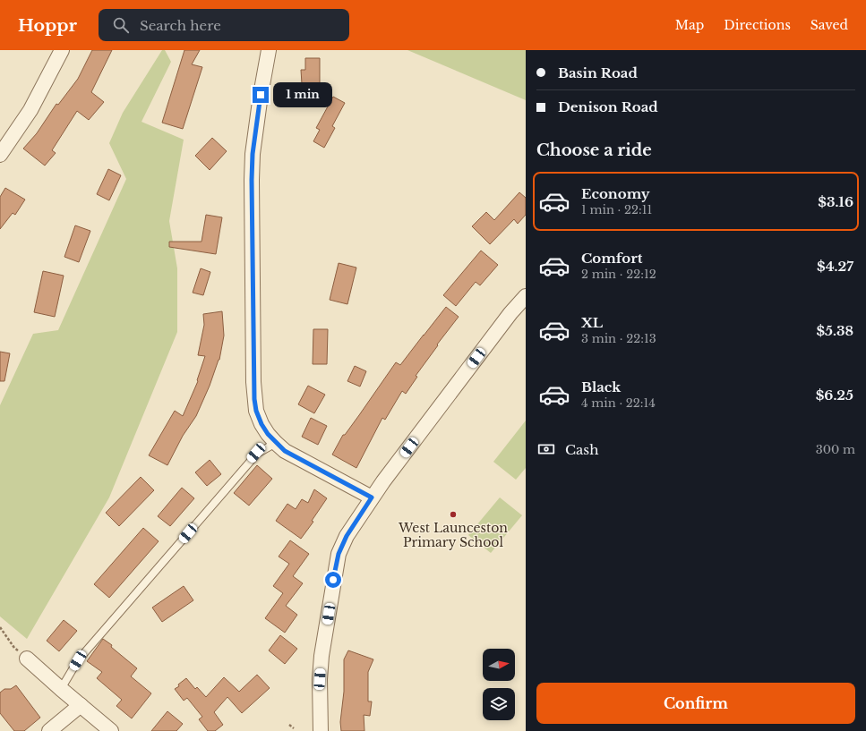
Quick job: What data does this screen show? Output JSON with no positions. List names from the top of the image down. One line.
{"places":["West Launceston Primary School"],"north":"right","page":{"header":"Hoppr","search":"Search here","nav":["Map","Directions","Saved"],"banner":["Basin Road","Denison Road"],"bubble":"1 min","heading":"Choose a ride","list":[{"name":"Economy","note":"1 min · 22:11","value":"$3.16"},{"name":"Comfort","note":"2 min · 22:12","value":"$4.27"},{"name":"XL","note":"3 min · 22:13","value":"$5.38"},{"name":"Black","note":"4 min · 22:14","value":"$6.25"}],"pay":["Cash","300 m"],"buttons":"Confirm"}}
